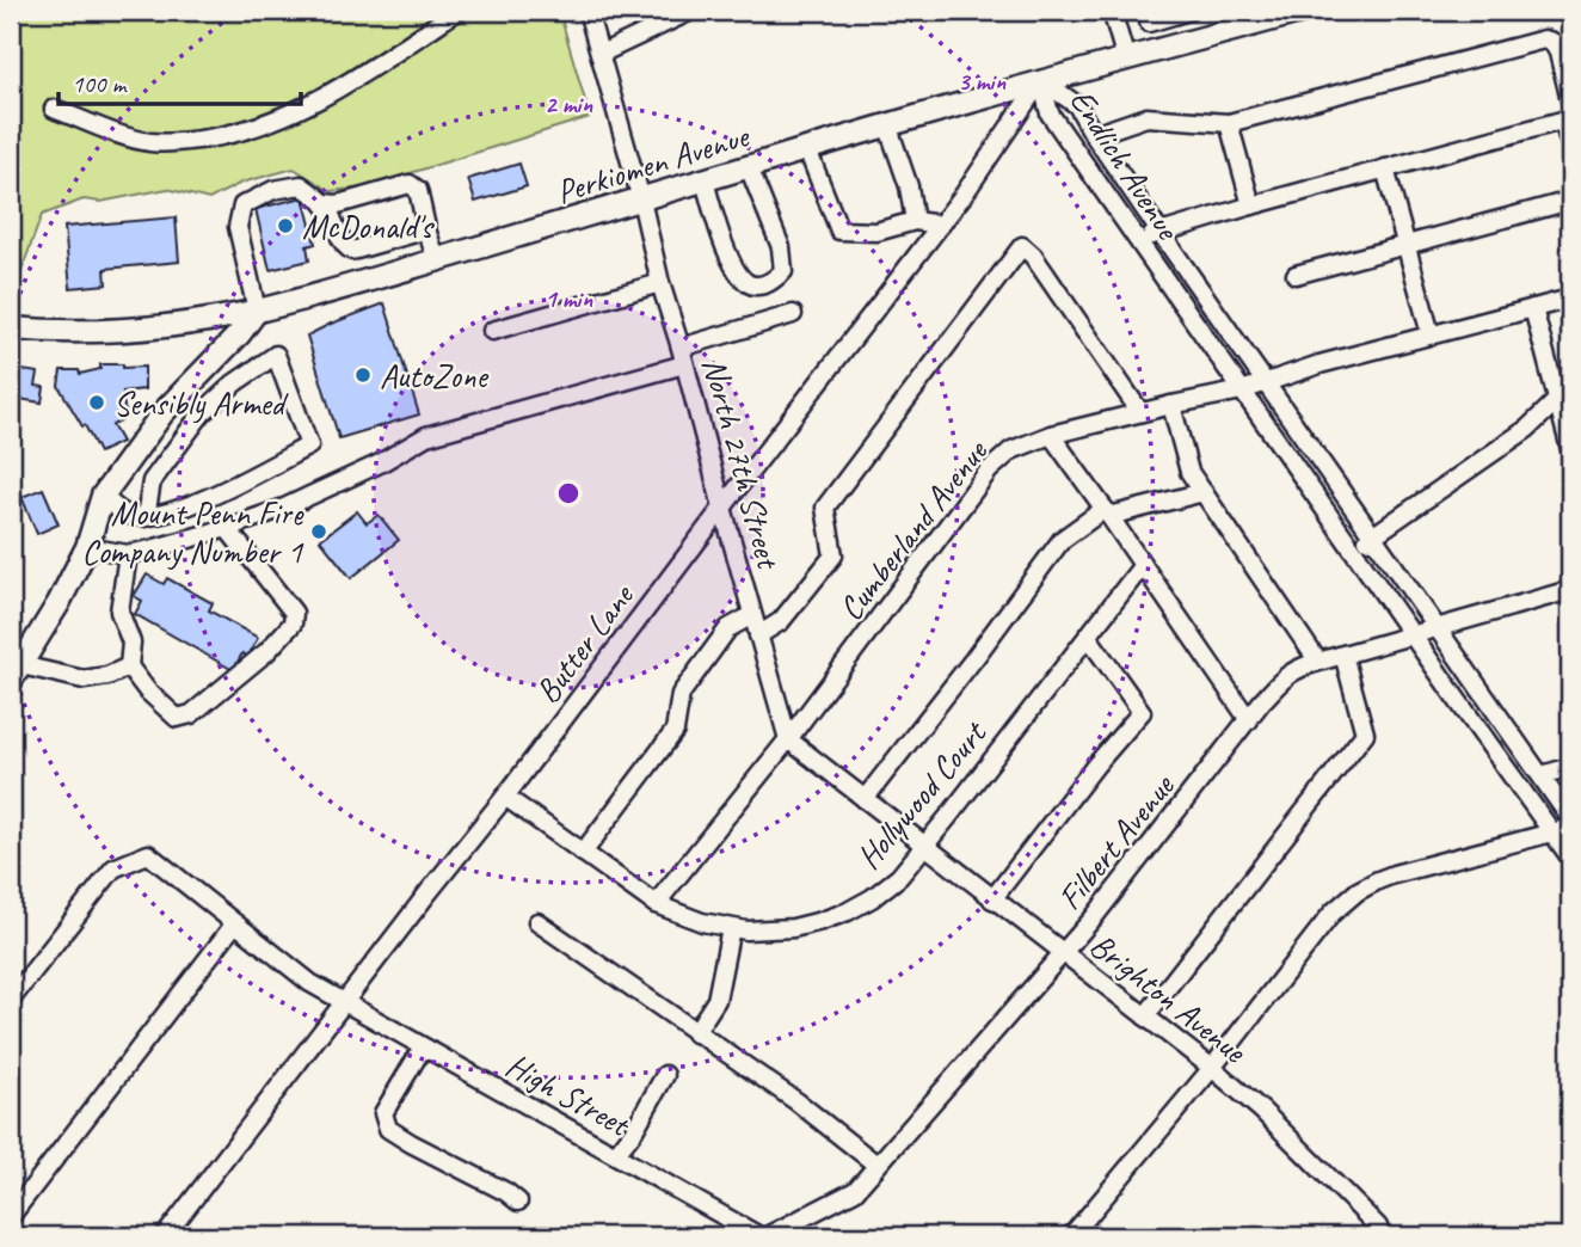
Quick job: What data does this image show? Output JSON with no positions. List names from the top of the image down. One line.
{"streets":{"main road":["Perkiomen Avenue"],"street":["Endlich Avenue","North 27th Street","Cumberland Avenue","Butter Lane","Hollywood Court","Filbert Avenue","Brighton Avenue","High Street"]},"crossings":[["Perkiomen Avenue","Endlich Avenue"],["Perkiomen Avenue","North 27th Street"],["Perkiomen Avenue","Butter Lane"],["Endlich Avenue","Cumberland Avenue"],["Endlich Avenue","Butter Lane"],["Endlich Avenue","Filbert Avenue"],["North 27th Street","Cumberland Avenue"],["North 27th Street","Butter Lane"],["North 27th Street","Brighton Avenue"],["Cumberland Avenue","Hollywood Court"],["Cumberland Avenue","Brighton Avenue"],["Butter Lane","Hollywood Court"],["Butter Lane","High Street"],["Hollywood Court","Brighton Avenue"],["Filbert Avenue","Brighton Avenue"]],"places":["McDonald's","AutoZone","Sensibly Armed","Mount Penn Fire Company Number 1"],"scale_bar":"100 m","rings":["3 min","2 min","1 min"]}
